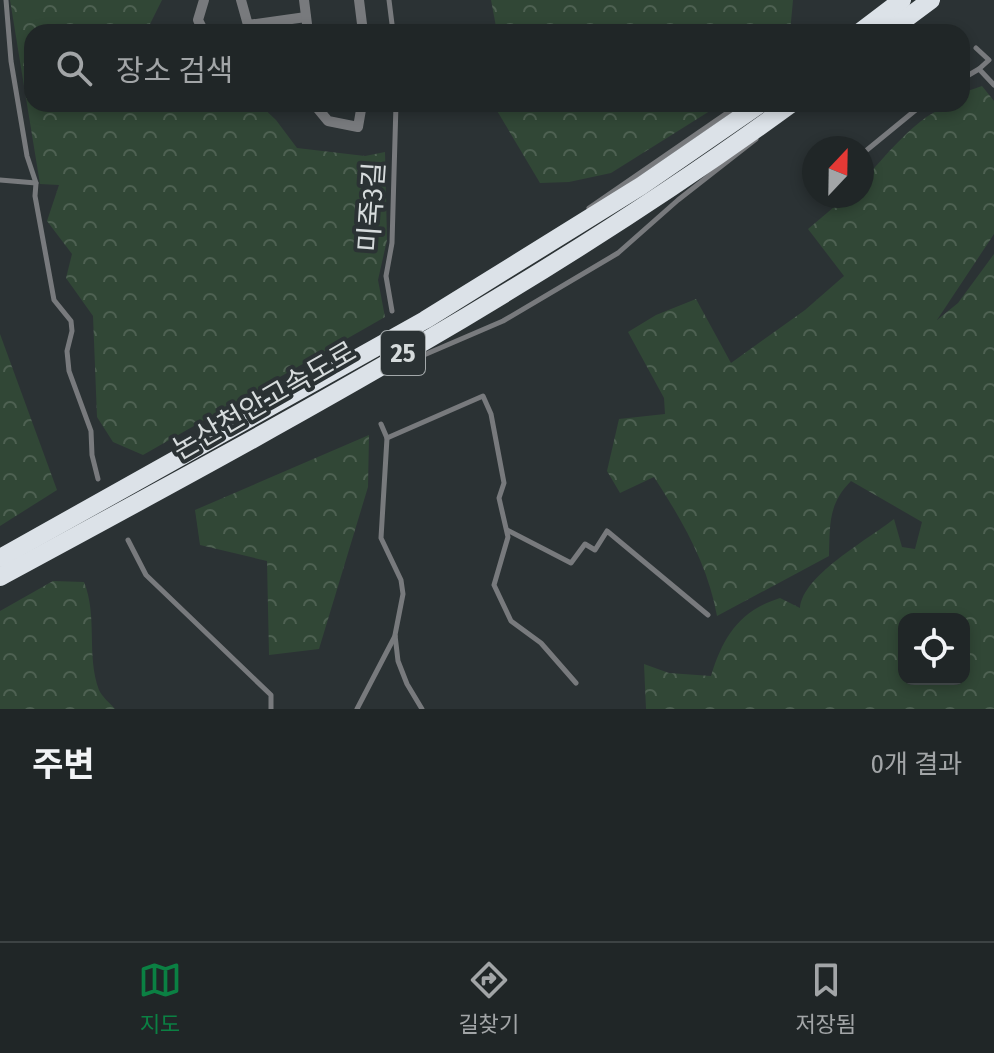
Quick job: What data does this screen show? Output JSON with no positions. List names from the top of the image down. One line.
{"streets":{"highway":["25","논산천안고속도로"],"lane":["미죽3길"]},"north":"top","page":{"search":"장소 검색","heading":["주변","0개 결과"],"nav":["지도","길찾기","저장됨"]}}
